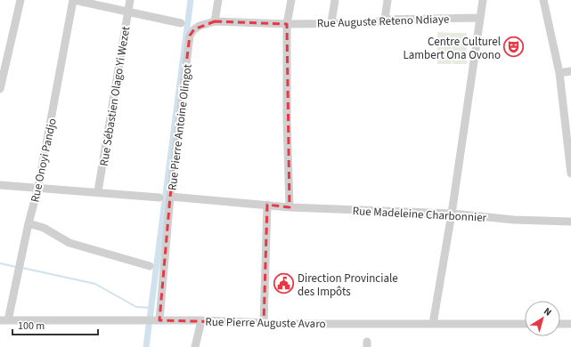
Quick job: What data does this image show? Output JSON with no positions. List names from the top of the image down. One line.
{"streets":{"street":["Rue Auguste Reteno Ndiaye","Rue Sébastien Olago Yi Wezet","Rue Pierre Antoine Olingot","Rue Onoyi Pandjo","Rue Madeleine Charbonnier","Rue Pierre Auguste Avaro"]},"crossings":[["Rue Auguste Reteno Ndiaye","Rue Pierre Antoine Olingot"],["Rue Pierre Antoine Olingot","Rue Madeleine Charbonnier"],["Rue Pierre Antoine Olingot","Rue Pierre Auguste Avaro"],["Rue Onoyi Pandjo","Rue Pierre Auguste Avaro"]],"places":{"theatre":["Centre Culturel Lambert Ona Ovono"],"public building":["Direction Provinciale des Impôts"]},"scale_bar":"100 m","north":"top right"}
